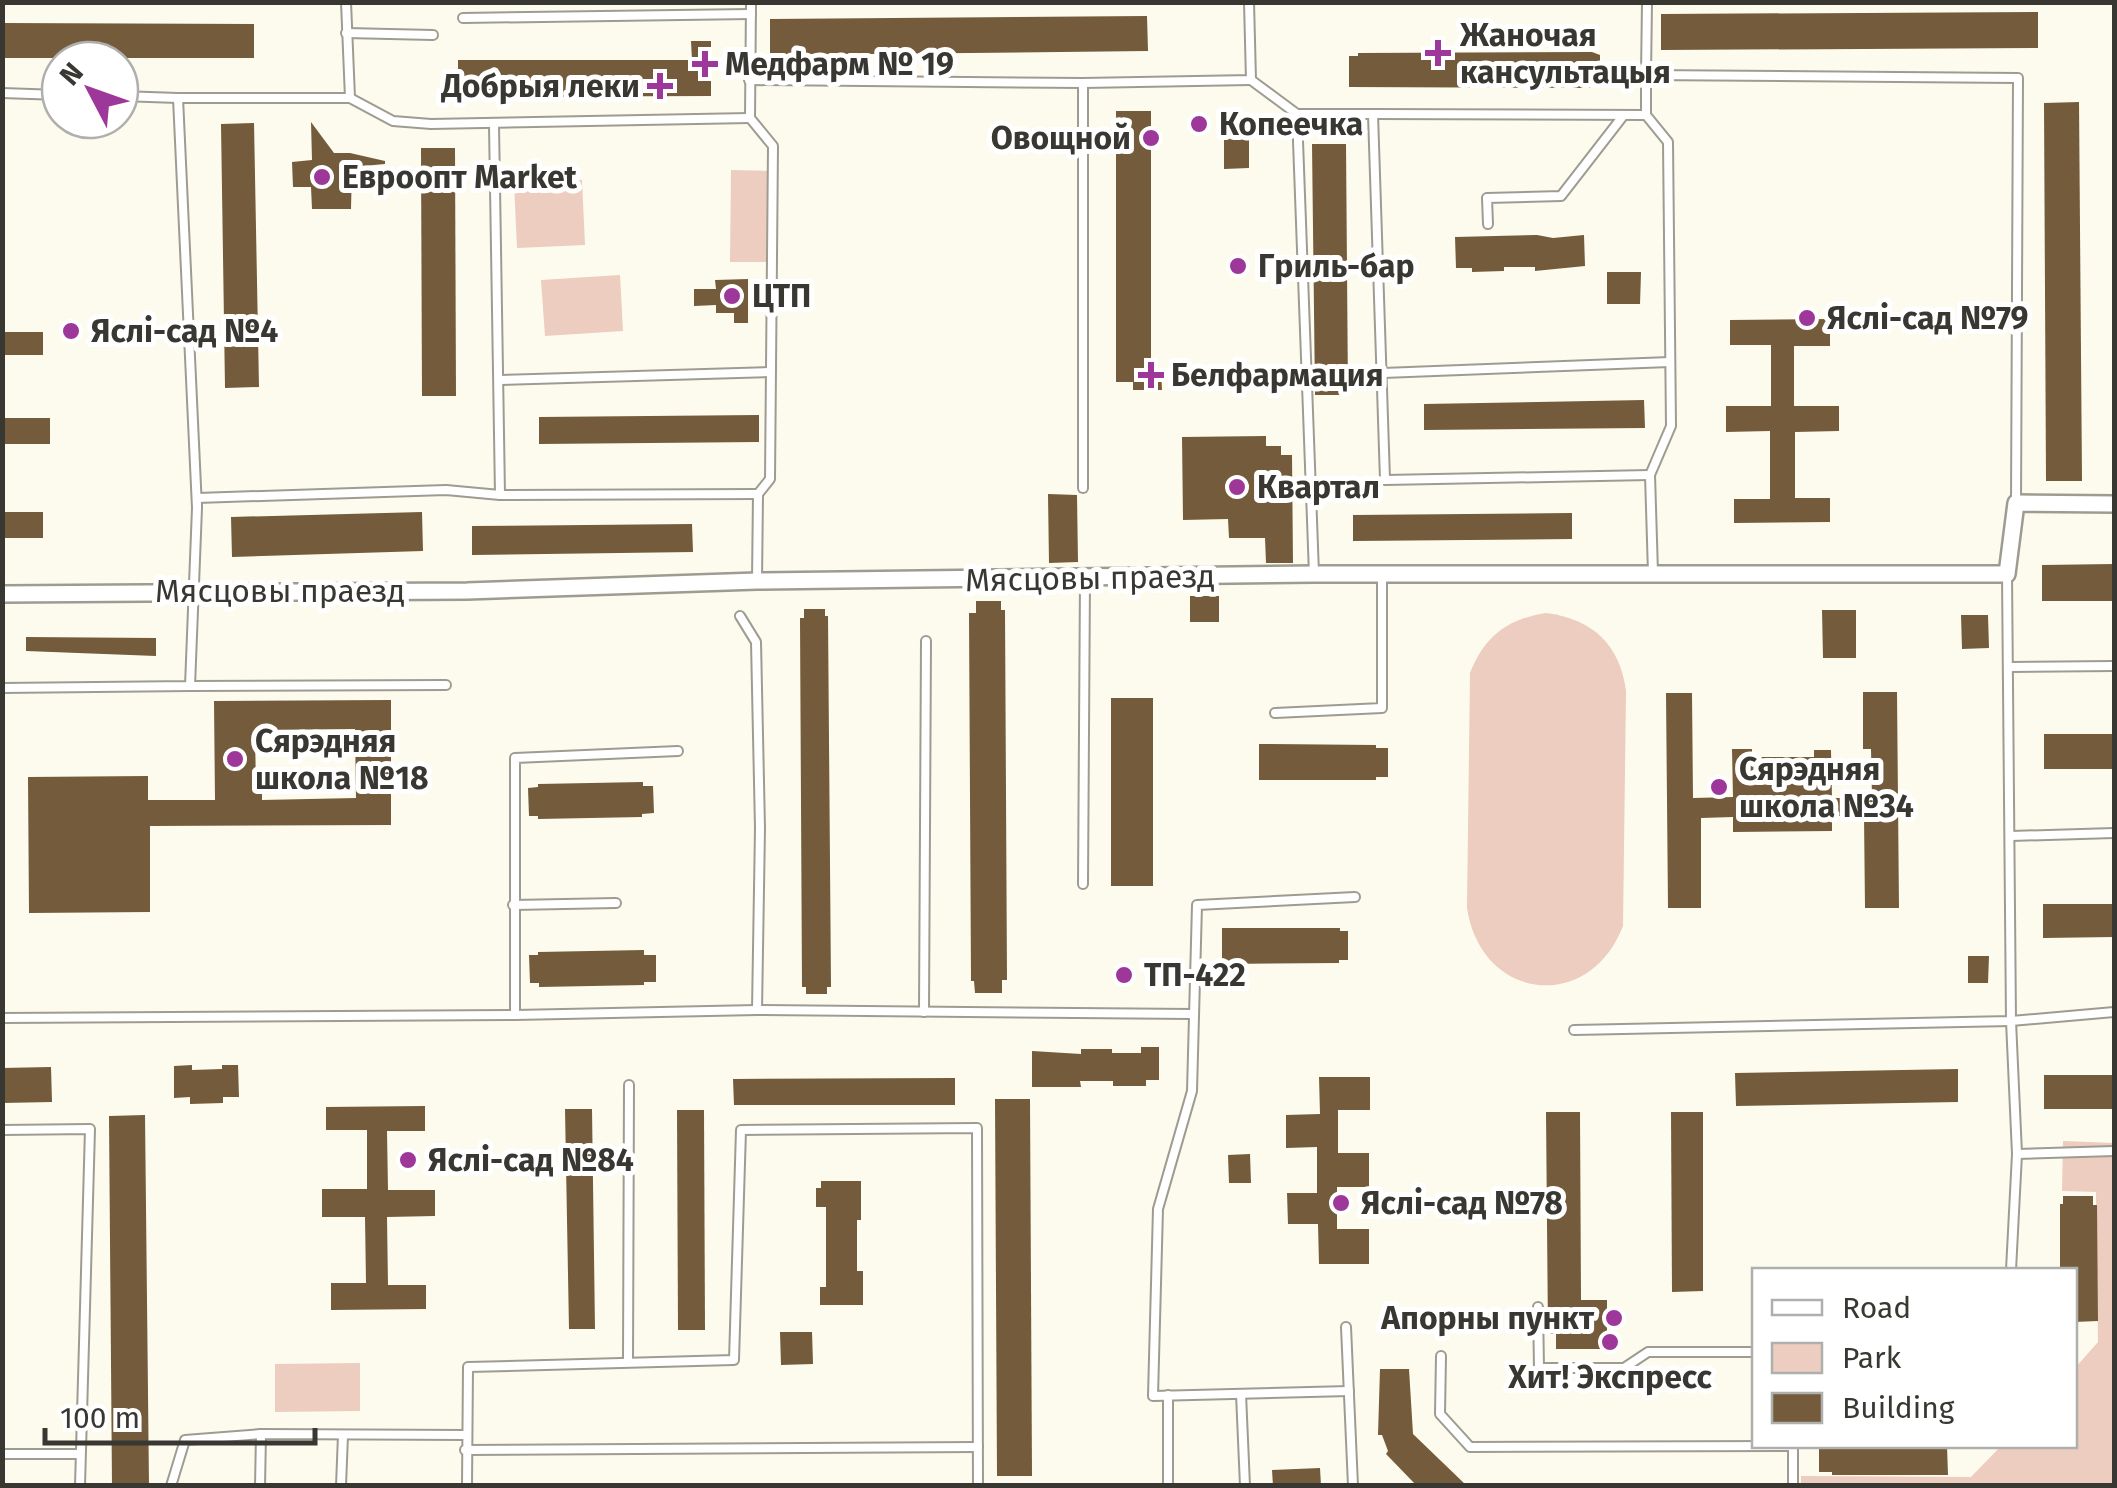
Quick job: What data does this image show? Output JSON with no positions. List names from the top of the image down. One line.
{"streets":{"street":["Мясцовы праезд"]},"places":{"health":["Жаночая кансультацыя","Медфарм № 19","Добрыя леки","Белфармация"],"other":["Копеечка","Овощной","Евроопт Market","Гриль-бар","ЦТП","Яслі-сад №79","Яслі-сад №4","Квартал","Сярэдняя школа №18","Сярэдняя школа №34","ТП-422","Яслі-сад №84","Яслі-сад №78","Апорны пункт","Хит! Экспресс"]},"legend":["Road","Park","Building"],"scale_bar":"100 m","north":"top left"}
